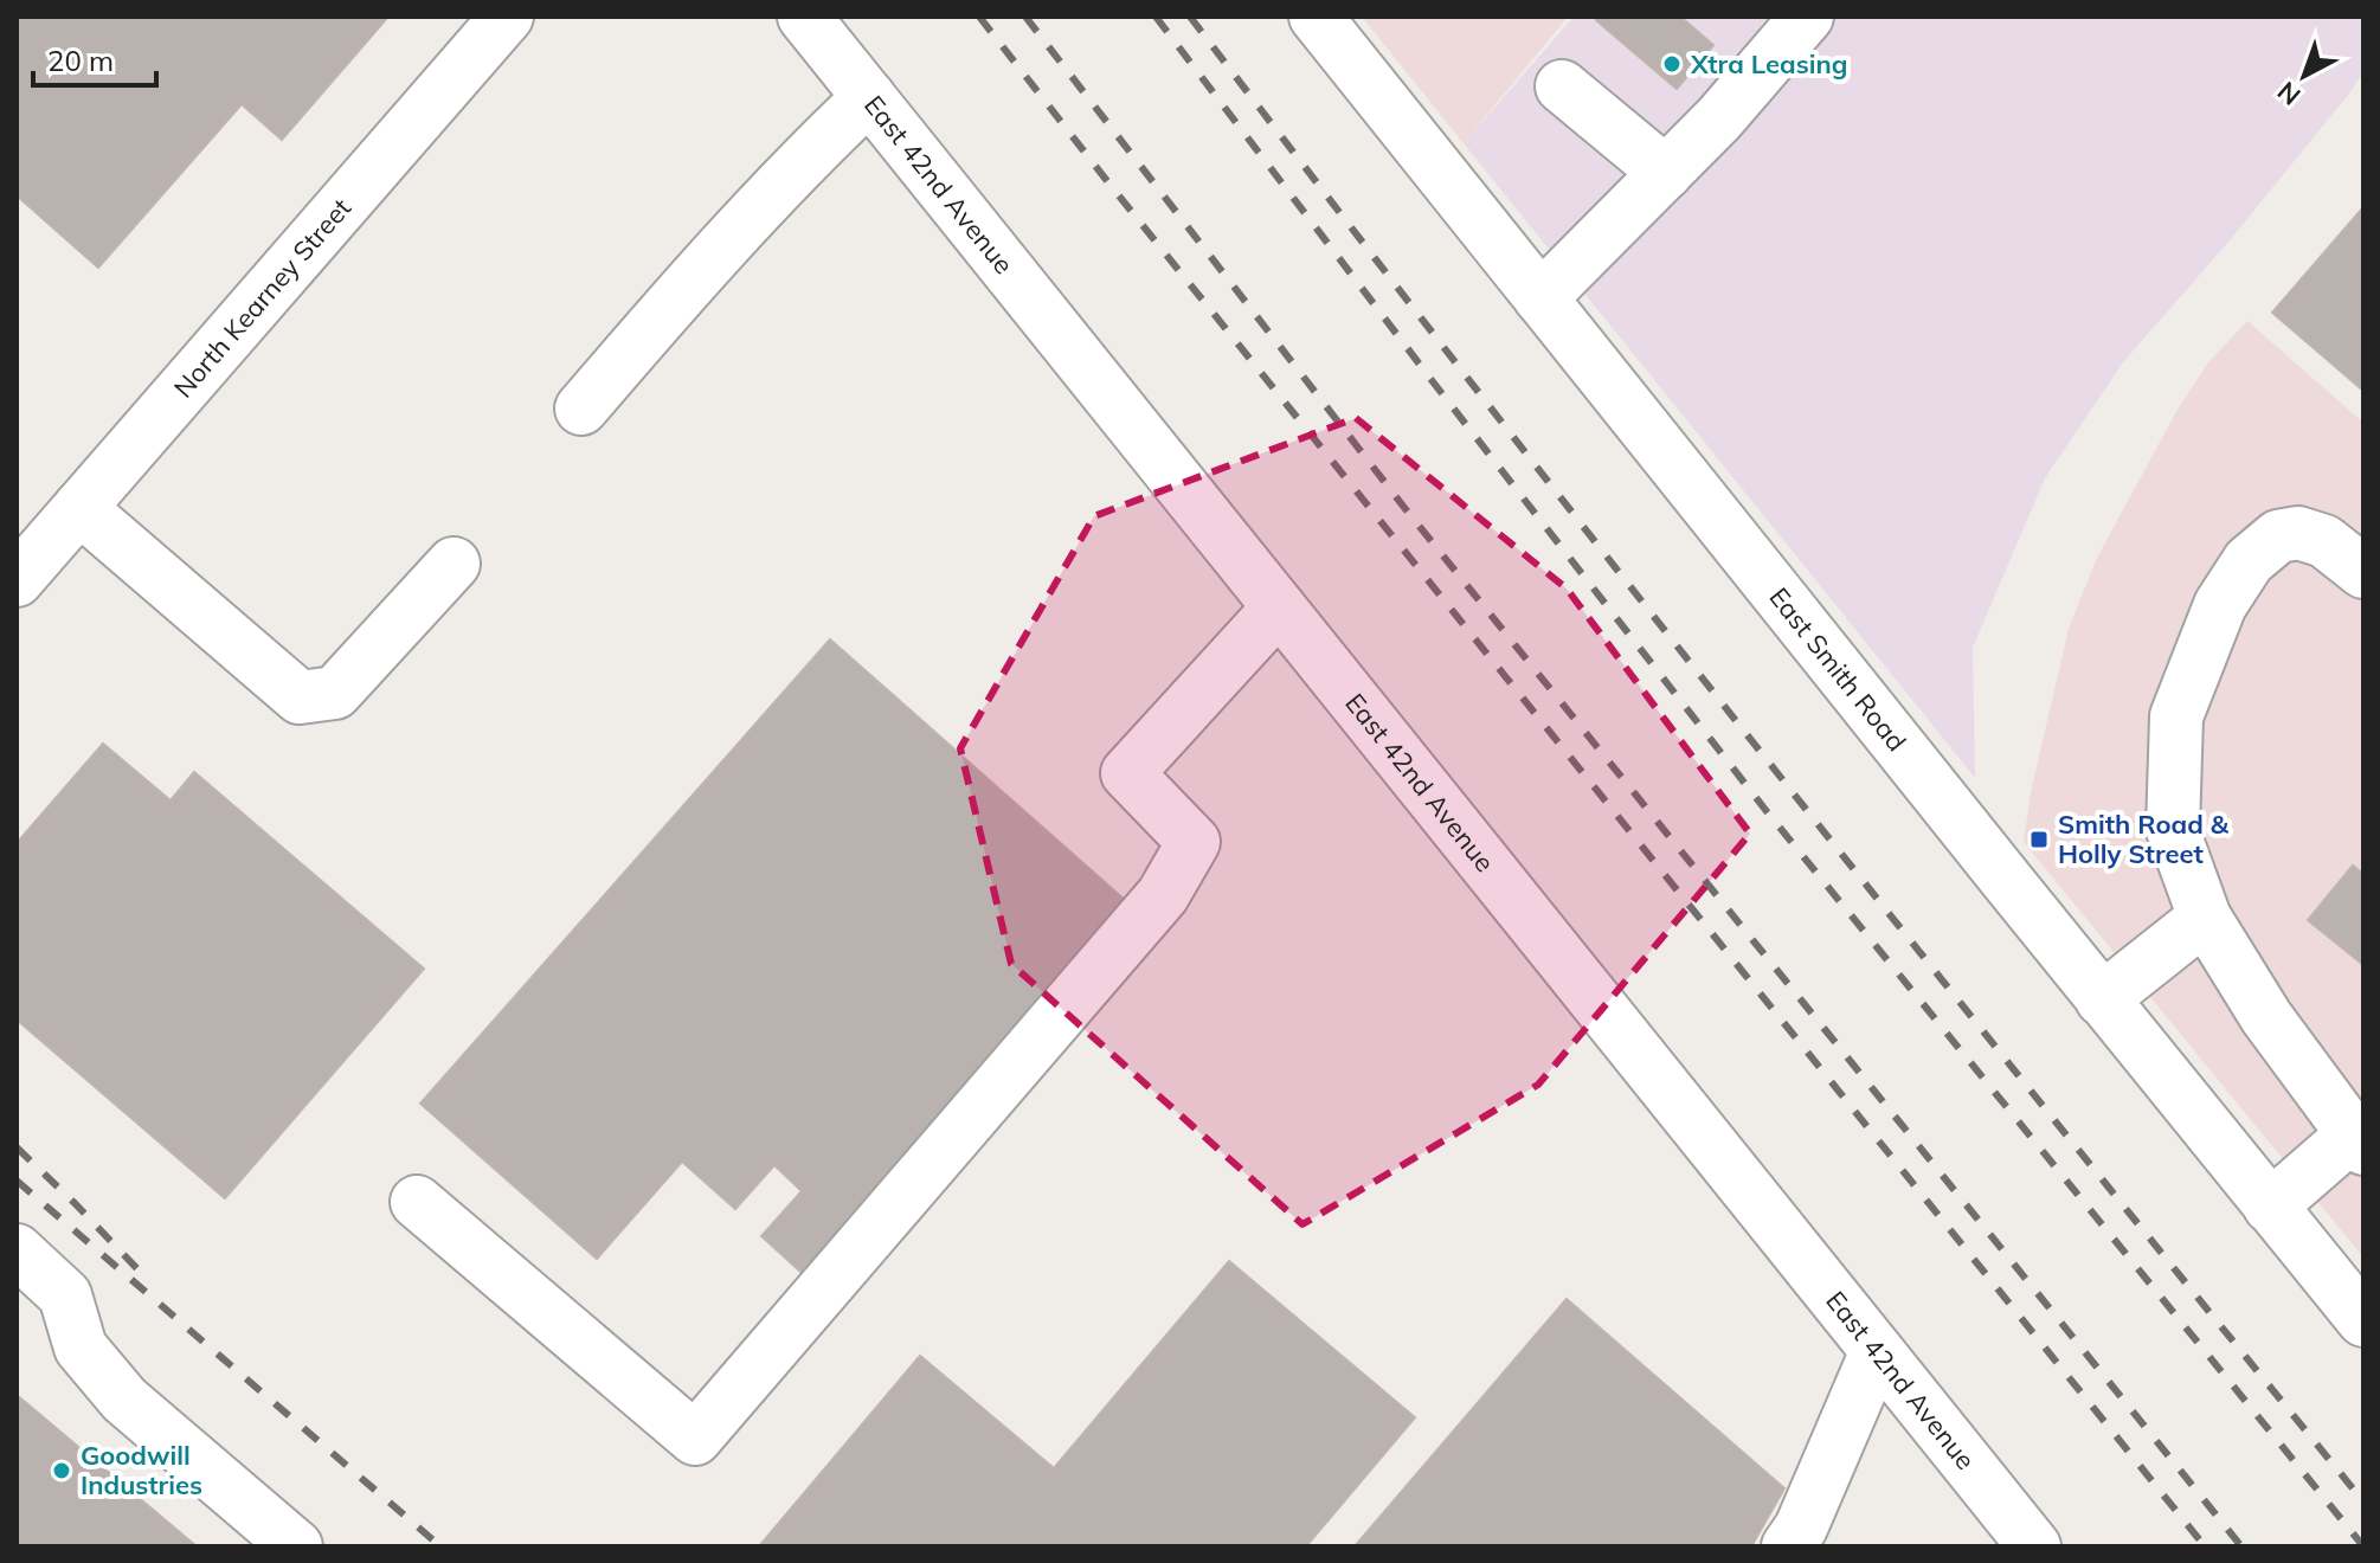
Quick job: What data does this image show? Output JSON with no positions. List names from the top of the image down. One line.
{"streets":{"street":["East 42nd Avenue","North Kearney Street","East Smith Road"]},"places":{"other":["Xtra Leasing","Goodwill Industries"],"transit":["Smith Road & Holly Street"]},"scale_bar":"20 m","north":"bottom left"}
